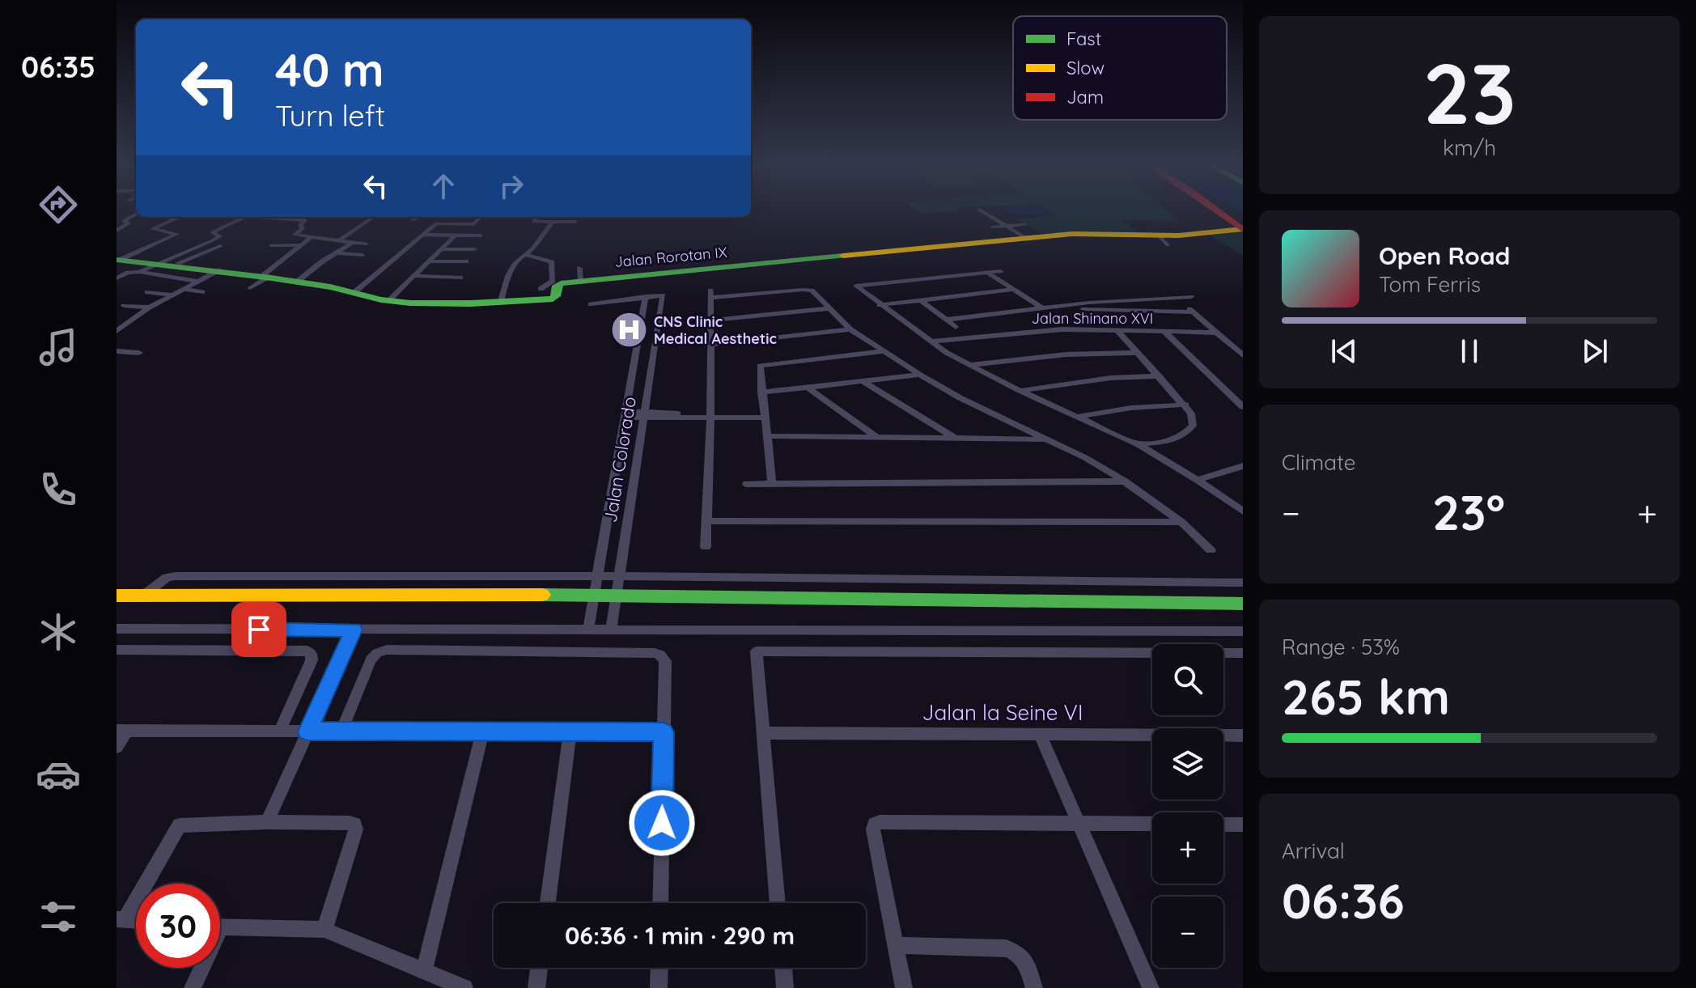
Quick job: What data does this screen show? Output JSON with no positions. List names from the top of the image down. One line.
{"streets":{"street":["Jalan Rorotan IX","Jalan Shinano XVI","Jalan Colorado","Jalan la Seine VI"]},"places":{"hospital":["CNS Clinic Medical Aesthetic"]},"legend":["Fast","Slow","Jam"],"page":{"tabs":"06:35","tile":[["23","km/h"],"Climate",["Range · 53%","265 km"],["Arrival","06:36"]],"turn":["40 m","Turn left"],"song":["Open Road","Tom Ferris"],"heat":["−","23°","+"],"map_buttons":["+","−"],"limit":"30","trip":"06:36 · 1 min · 290 m"}}
